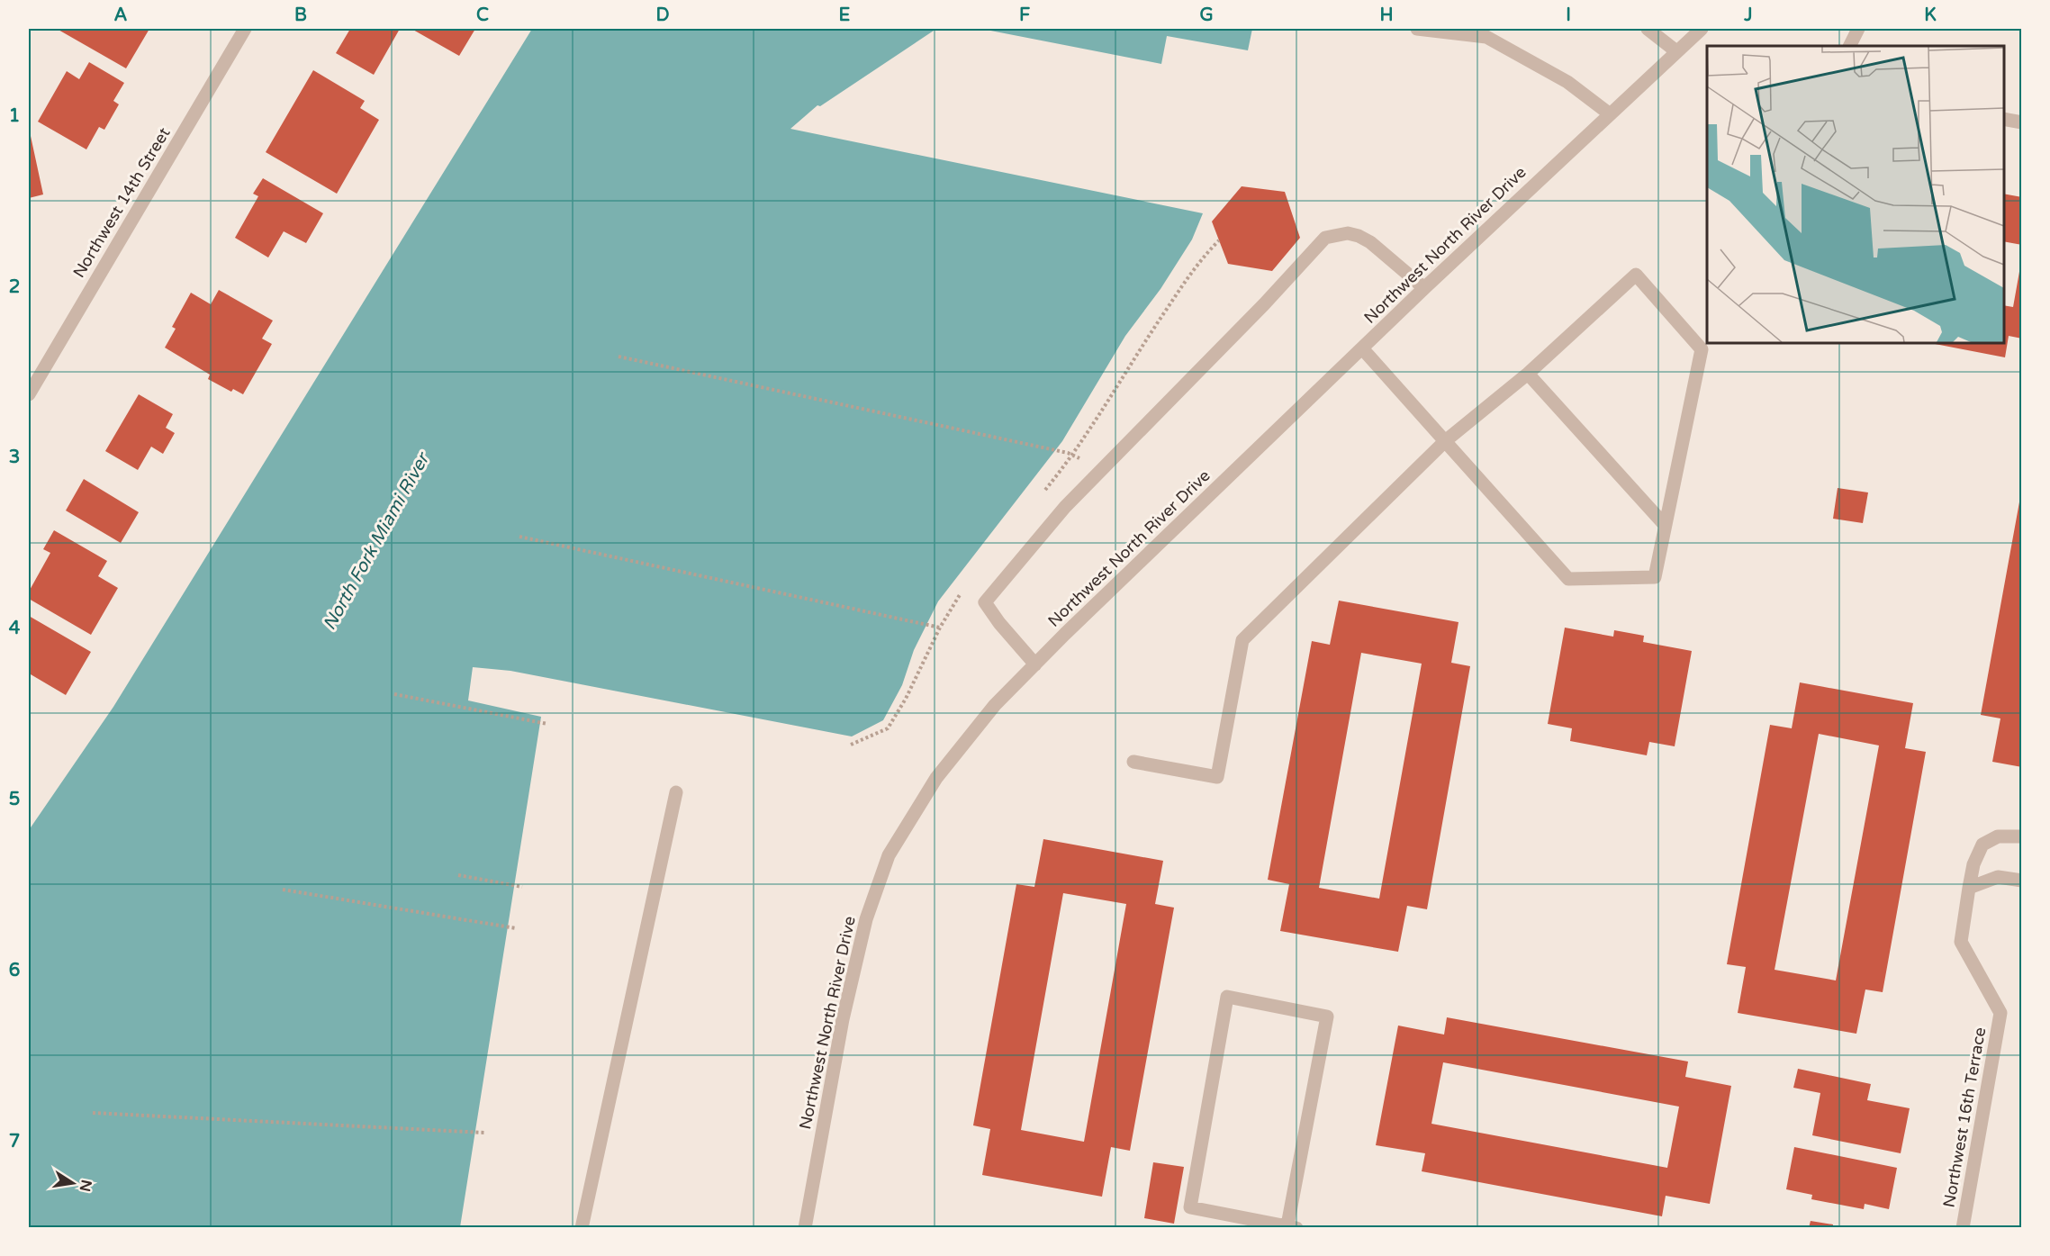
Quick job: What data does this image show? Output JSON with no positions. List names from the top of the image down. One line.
{"streets":{"street":["Northwest 14th Street","Northwest North River Drive","Northwest 16th Terrace"]},"water":["North Fork Miami River"],"north":"right","grid":{"columns":["A","B","C","D","E","F","G","H","I","J","K"],"rows":["1","2","3","4","5","6","7"]}}
